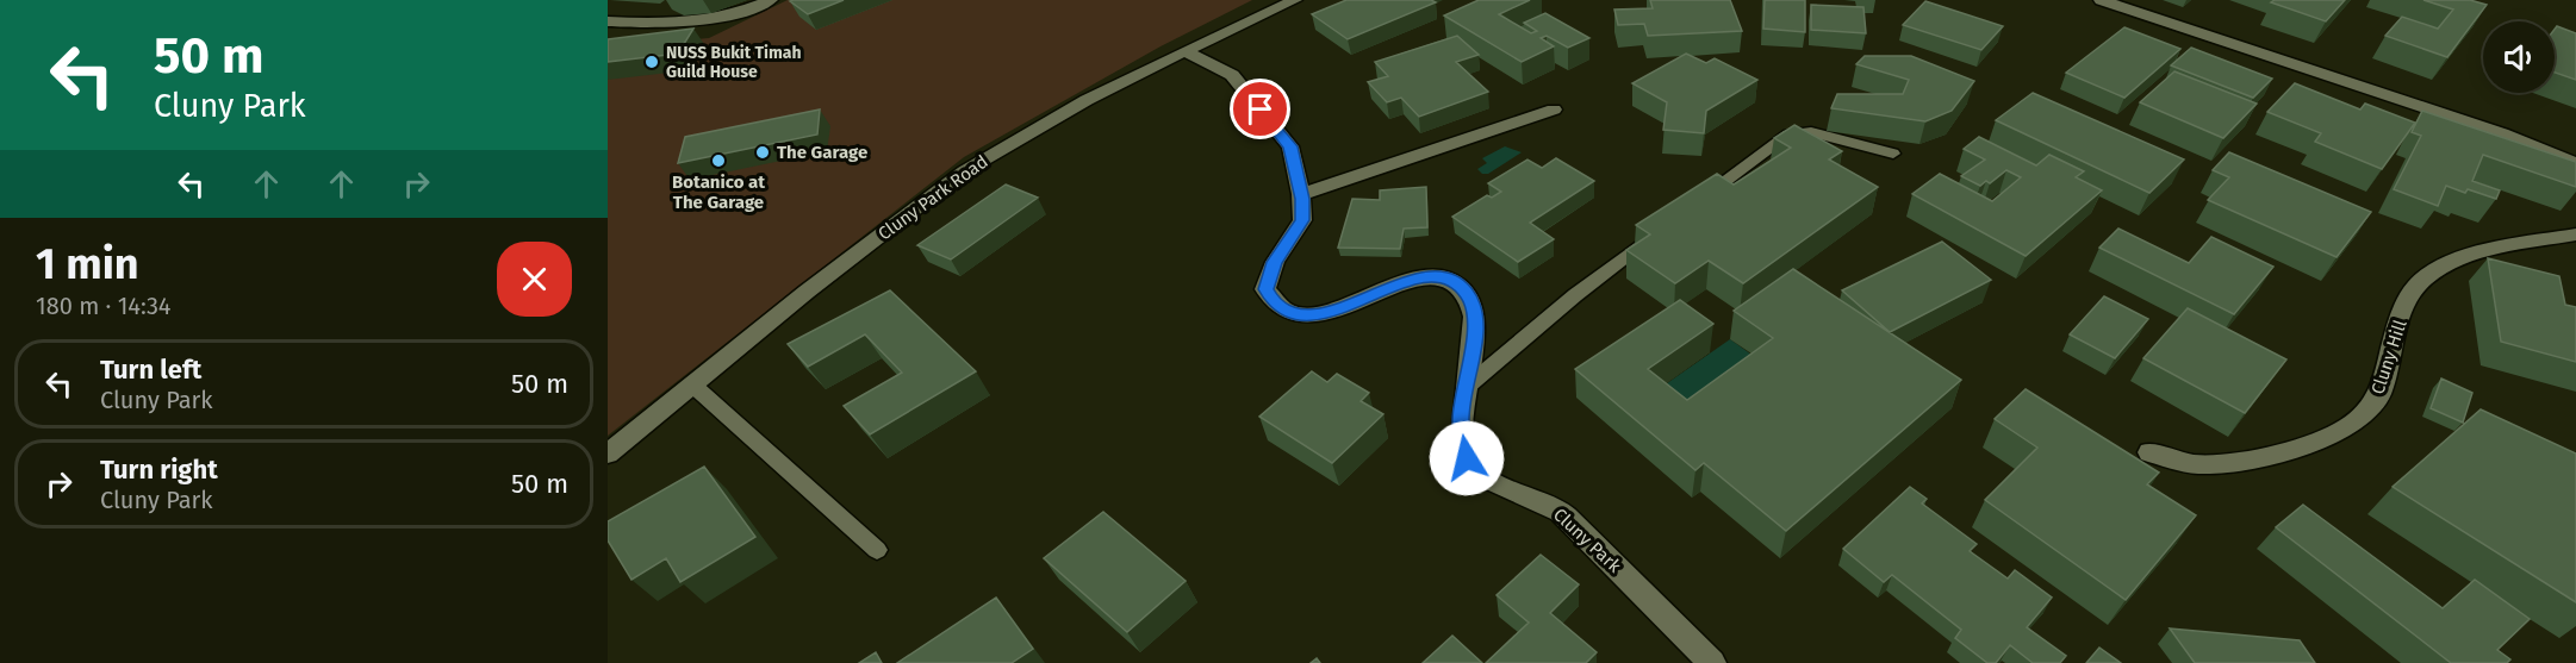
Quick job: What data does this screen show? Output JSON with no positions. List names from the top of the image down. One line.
{"streets":{"street":["Cluny Park Road","Cluny Hill","Cluny Park"]},"crossings":[["Cluny Park Road","Cluny Park"]],"places":["NUSS Bukit Timah Guild House","The Garage","Botanico at The Garage"],"page":{"turn":["50 m","Cluny Park"],"heading":["1 min","180 m · 14:34"],"list":[{"name":"Turn left","note":"Cluny Park","value":"50 m"},{"name":"Turn right","note":"Cluny Park","value":"50 m"}]}}
